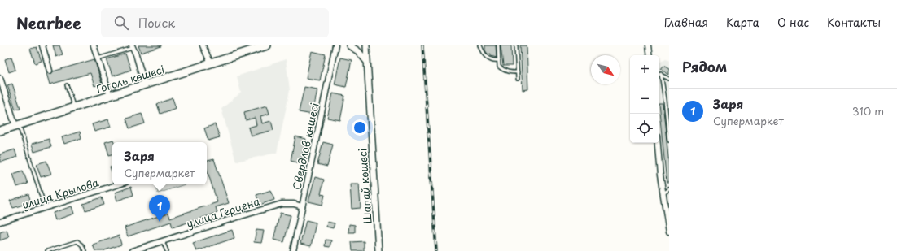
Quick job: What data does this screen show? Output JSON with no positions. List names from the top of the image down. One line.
{"streets":{"main road":["Гоголь көшесі"],"street":["Свердлов көшесі","Шапай көшесі","улица Крылова","улица Герцена"]},"crossings":[["Свердлов көшесі","улица Герцена"]],"north":"bottom right","page":{"header":"Nearbee","search":"Поиск","nav":["Главная","Карта","О нас","Контакты"],"heading":"Рядом","map_buttons":["+","−"],"list":[{"mark":"1","name":"Заря","note":"Супермаркет","value":"310 m"}],"popup":["Заря","Супермаркет"],"pins":"1"}}
